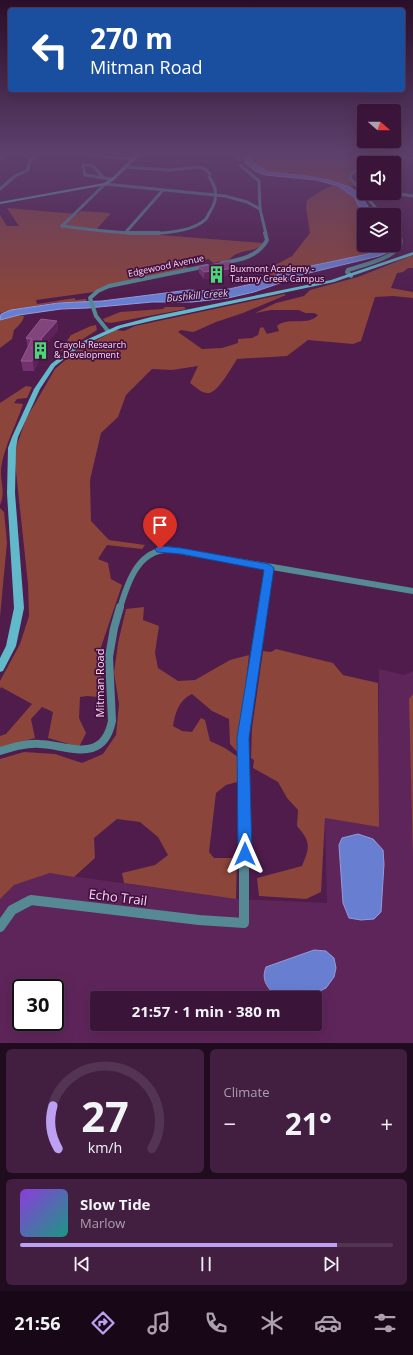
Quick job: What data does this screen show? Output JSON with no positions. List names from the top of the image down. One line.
{"streets":{"street":["Edgewood Avenue","Mitman Road","Echo Trail"]},"crossings":[["Mitman Road","Echo Trail"]],"water":["Bushkill Creek"],"places":{"building":["Buxmont Academy - Tatamy Creek Campus","Crayola Research & Development"]},"north":"right","page":{"turn":["270 m","Mitman Road"],"limit":"30","trip":"21:57 · 1 min · 380 m","tile":"Climate","heat":["−","21°","+"],"song":["Slow Tide","Marlow"],"tabs":"21:56","gauge":["27","km/h"]}}
